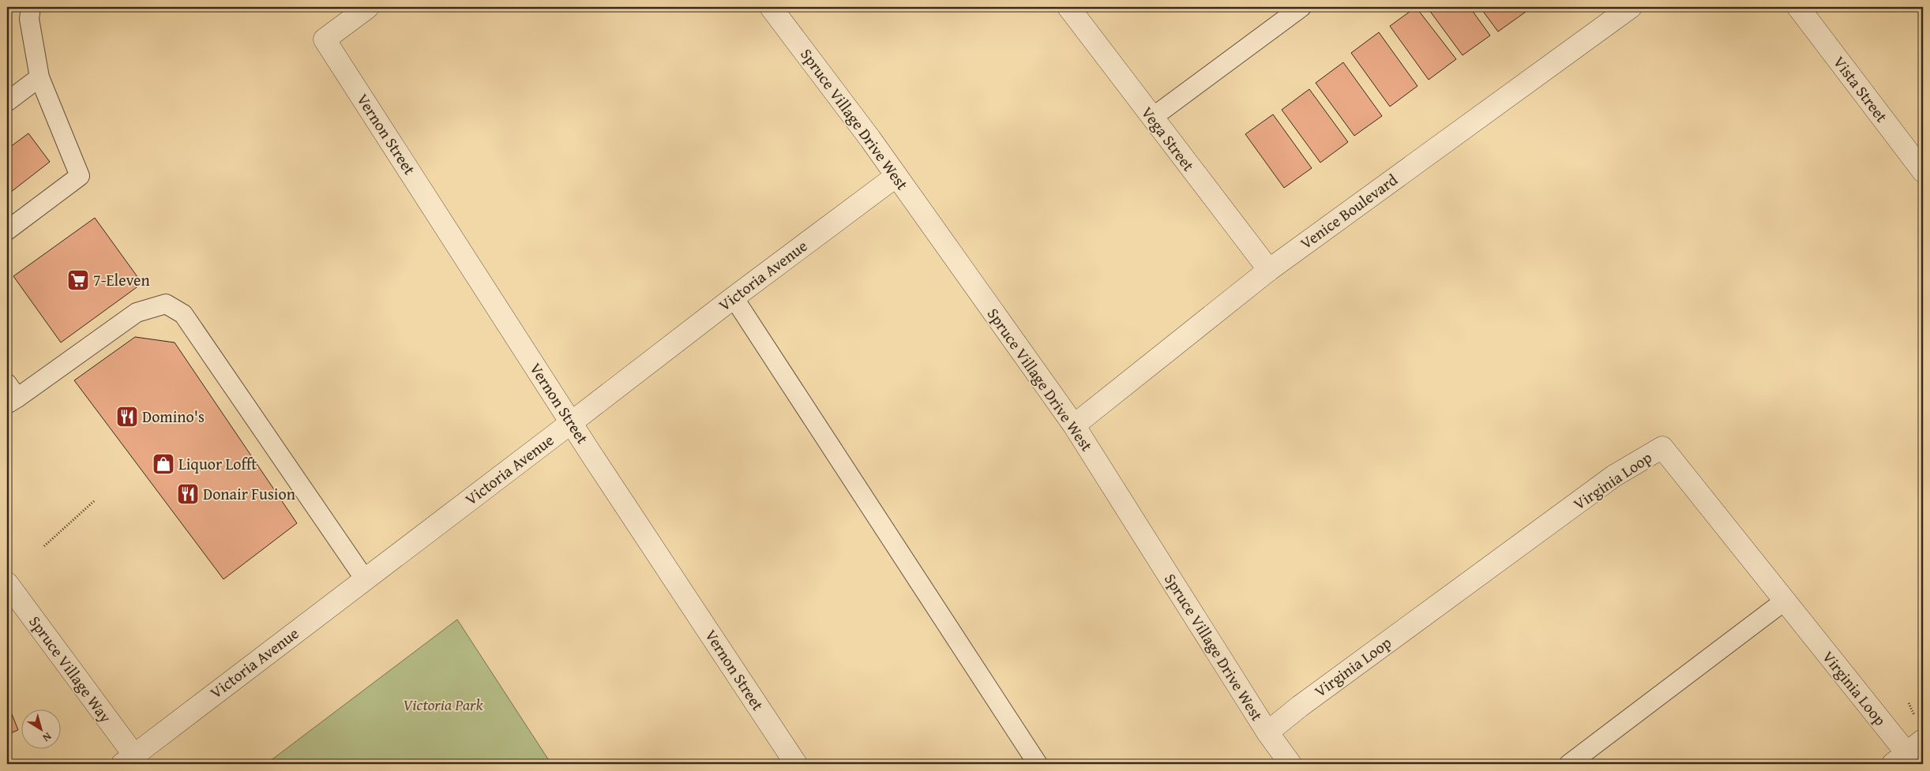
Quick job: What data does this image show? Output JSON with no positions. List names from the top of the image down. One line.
{"streets":{"street":["Vista Street","Spruce Village Drive West","Vernon Street","Vega Street","Venice Boulevard","Victoria Avenue","Virginia Loop","Spruce Village Way"]},"crossings":[["Spruce Village Drive West","Venice Boulevard"],["Spruce Village Drive West","Victoria Avenue"],["Spruce Village Drive West","Virginia Loop"],["Vernon Street","Victoria Avenue"],["Vega Street","Venice Boulevard"],["Victoria Avenue","Spruce Village Way"]],"parks":["Victoria Park"],"places":{"supermarket":["7-Eleven"],"restaurant":["Domino's","Donair Fusion"],"shop":["Liquor Lofft"]},"north":"bottom right"}
